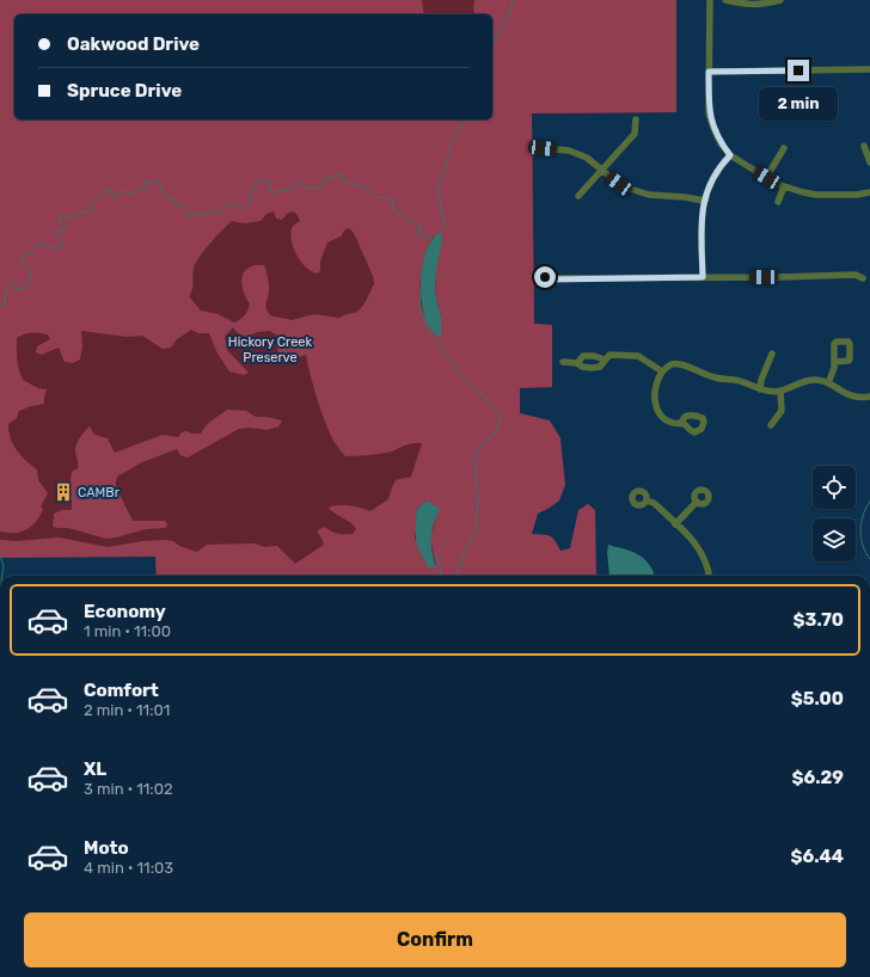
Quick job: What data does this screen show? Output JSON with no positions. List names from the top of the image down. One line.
{"parks":["Hickory Creek Preserve"],"places":{"building":["CAMBr"]},"page":{"banner":["Oakwood Drive","Spruce Drive"],"bubble":"2 min","list":[{"name":"Economy","note":"1 min · 11:00","value":"$3.70"},{"name":"Comfort","note":"2 min · 11:01","value":"$5.00"},{"name":"XL","note":"3 min · 11:02","value":"$6.29"},{"name":"Moto","note":"4 min · 11:03","value":"$6.44"}],"buttons":"Confirm"}}
